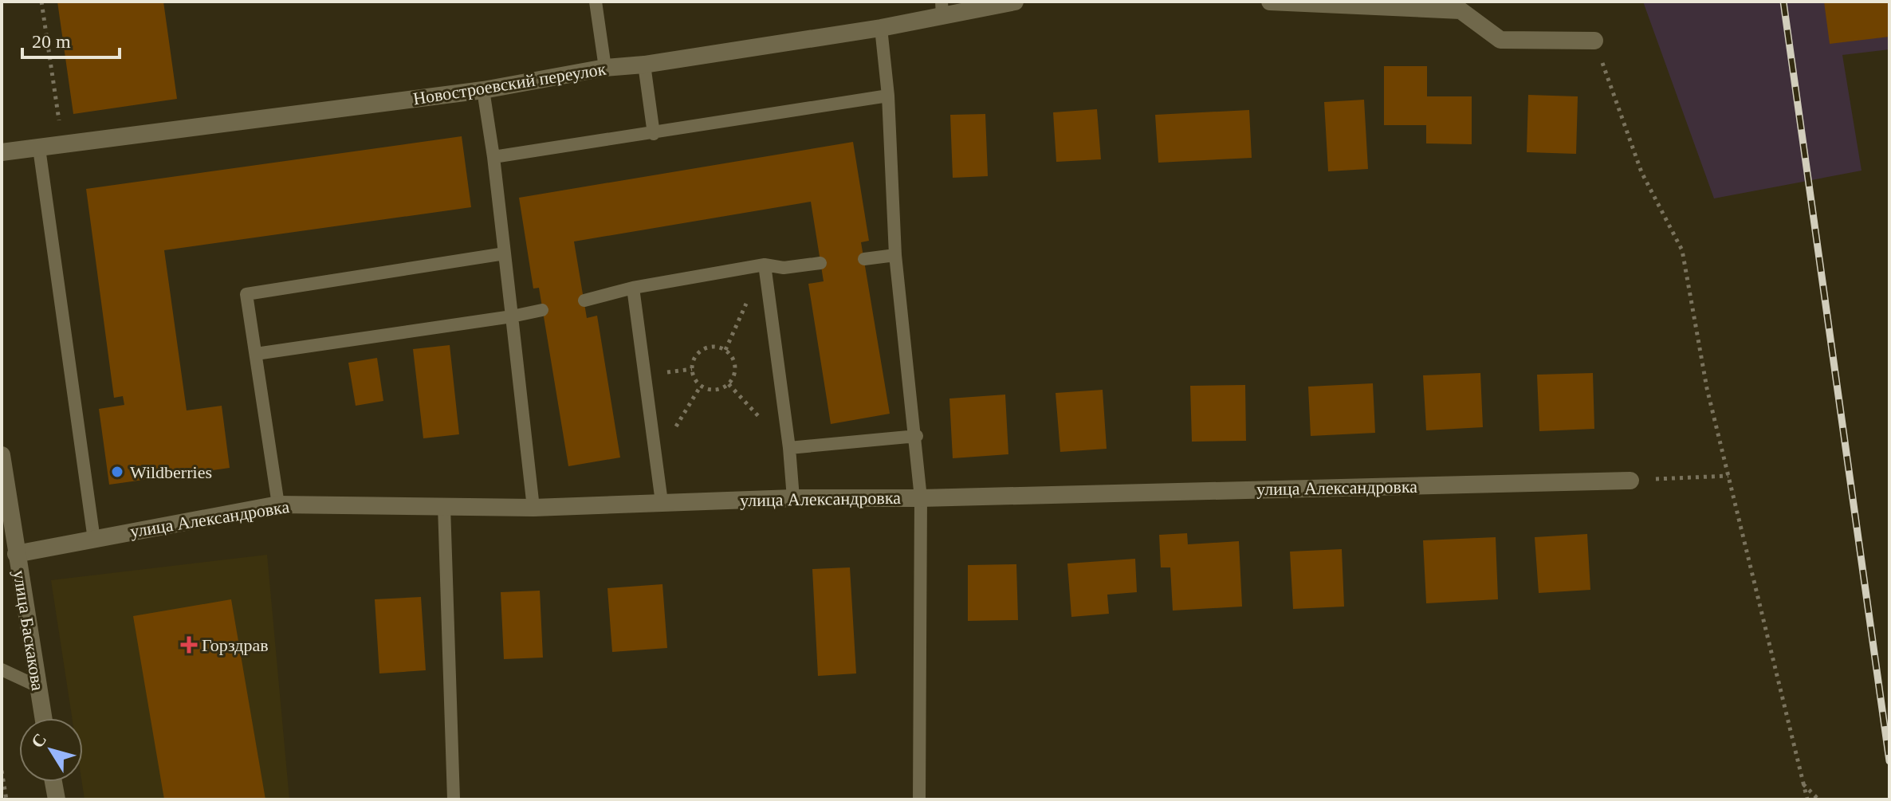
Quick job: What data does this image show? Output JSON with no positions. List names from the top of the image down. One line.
{"streets":{"street":["Новостроевский переулок","улица Александровка","улица Баскакова"]},"crossings":[["улица Александровка","улица Баскакова"]],"places":{"other":["Wildberries"],"health":["Горздрав"]},"scale_bar":"20 m","north":"top left"}
